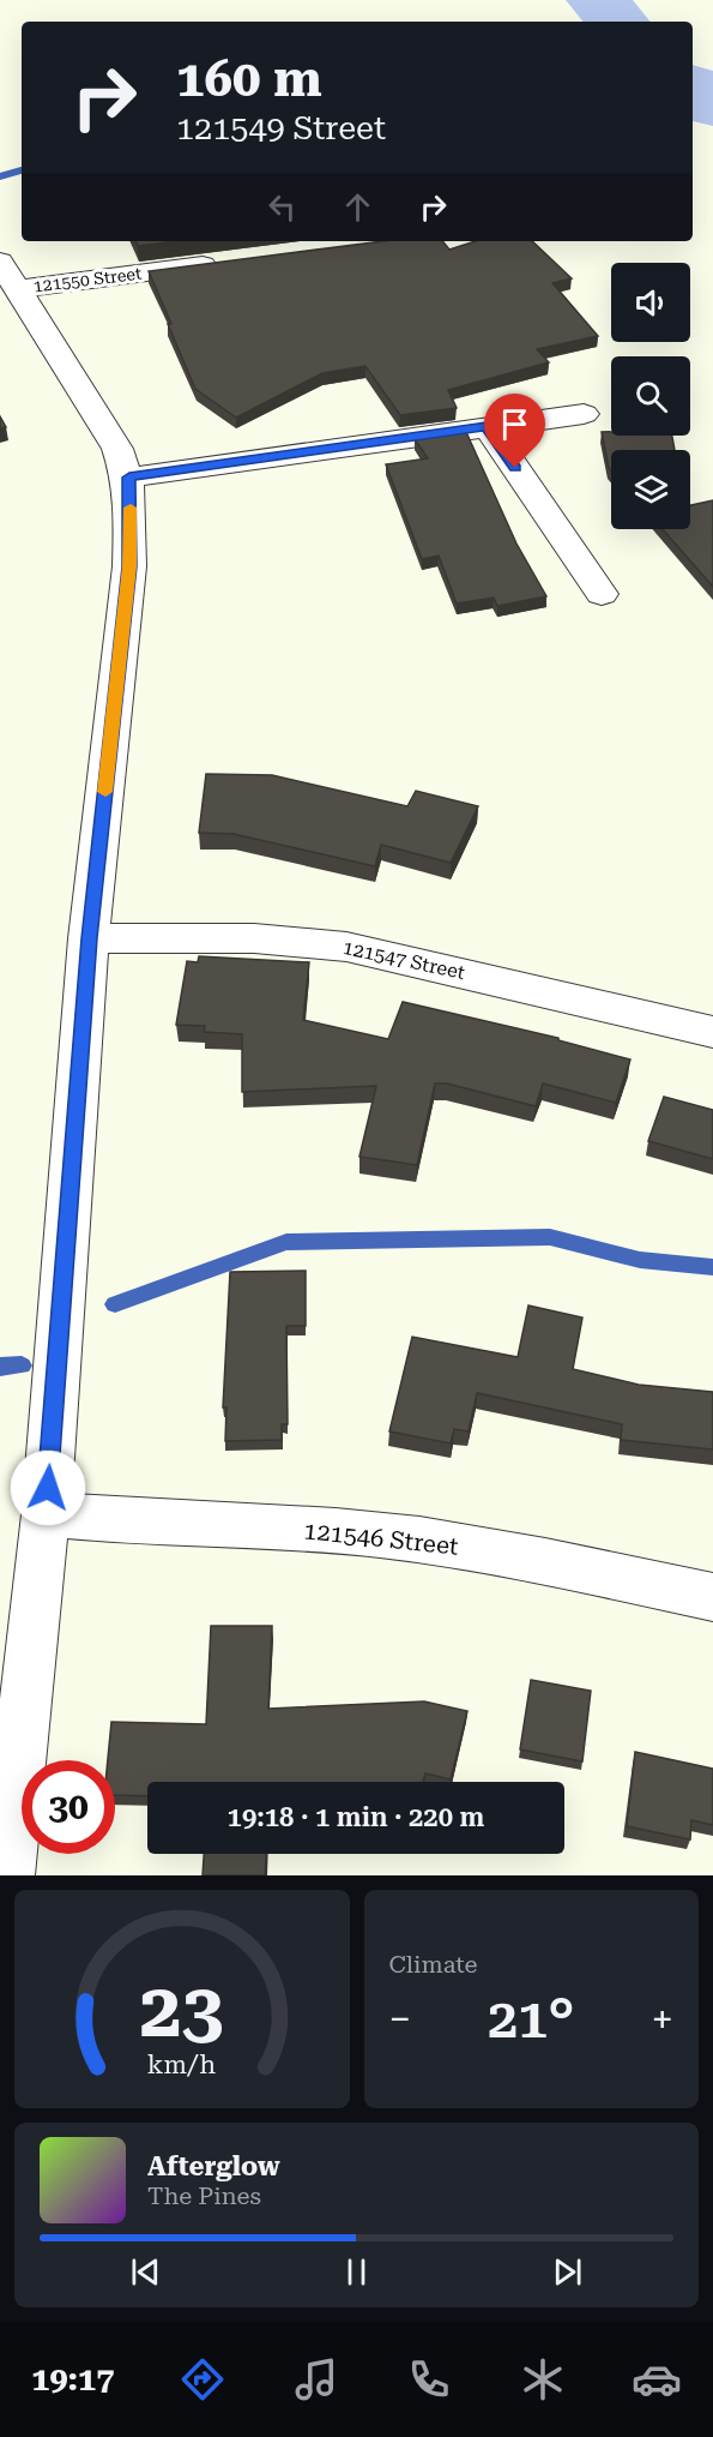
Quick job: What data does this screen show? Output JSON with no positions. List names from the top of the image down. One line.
{"streets":{"street":["121550 Street","121547 Street","121546 Street"]},"page":{"turn":["160 m","121549 Street"],"limit":"30","trip":"19:18 · 1 min · 220 m","tile":"Climate","heat":["−","21°","+"],"song":["Afterglow","The Pines"],"tabs":"19:17","gauge":["23","km/h"]}}
